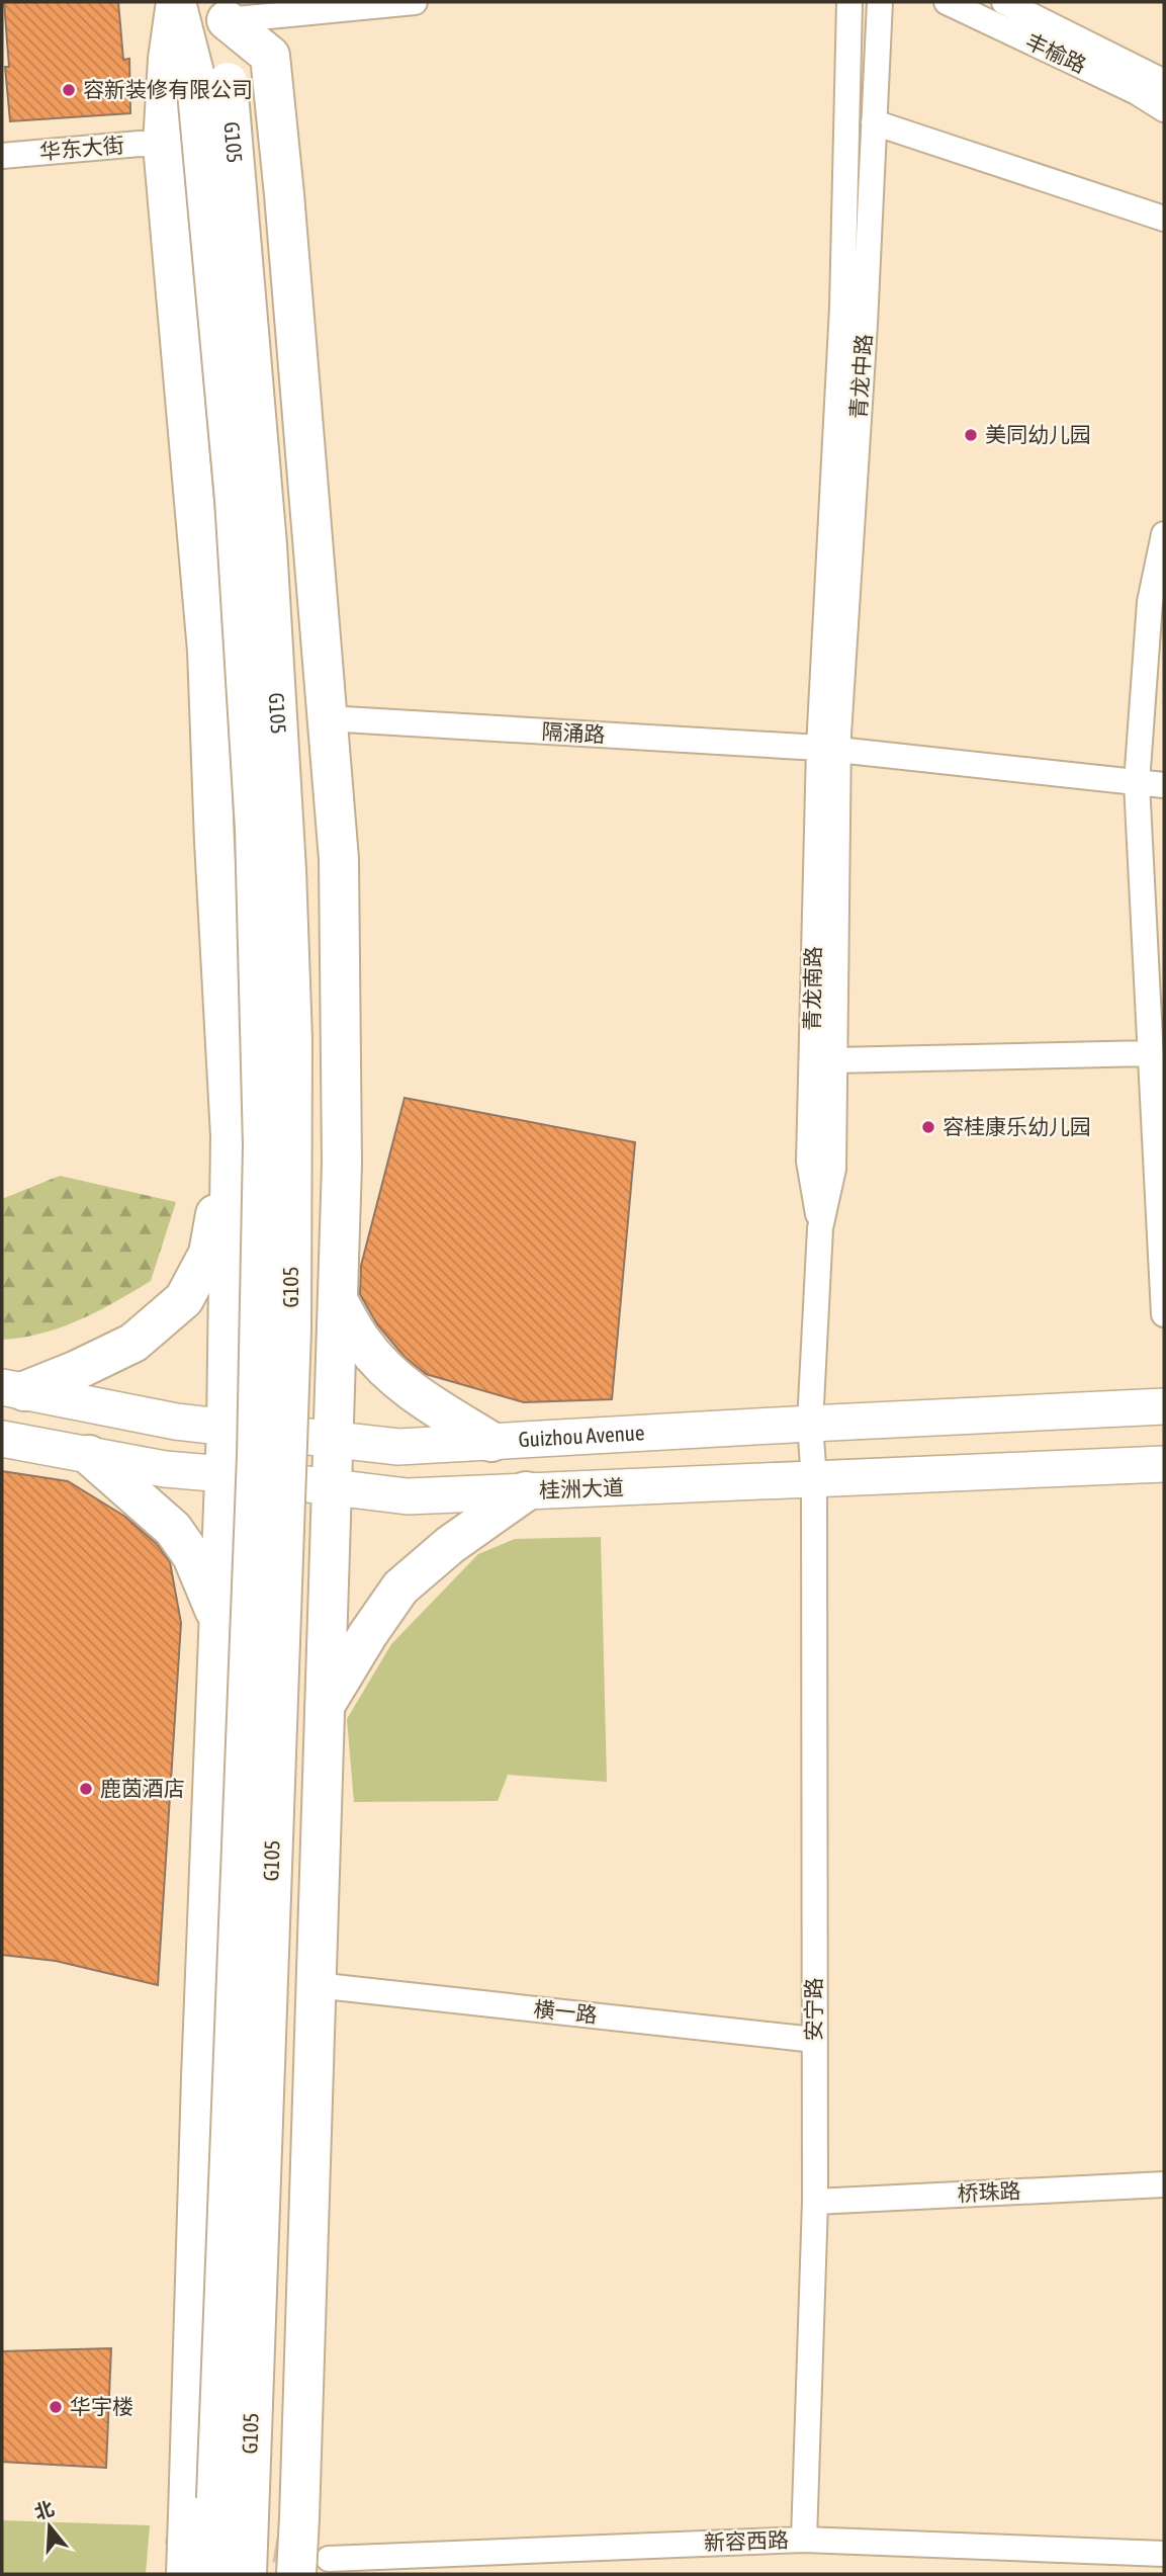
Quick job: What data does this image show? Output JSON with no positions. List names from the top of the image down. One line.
{"streets":{"main road":["G105","Guizhou Avenue","桂洲大道"],"street":["丰榆路","华东大街","青龙中路","隔涌路","青龙南路","安宁路","横一路","桥珠路","新容西路"]},"crossings":[["青龙中路","隔涌路"],["青龙中路","青龙南路"],["隔涌路","青龙南路"],["青龙南路","Guizhou Avenue"],["青龙南路","桂洲大道"],["青龙南路","安宁路"],["桂洲大道","安宁路"],["安宁路","横一路"],["安宁路","桥珠路"],["安宁路","新容西路"]],"places":["容新装修有限公司","美同幼儿园","容桂康乐幼儿园","鹿茵酒店","华宇楼"],"north":"top"}
